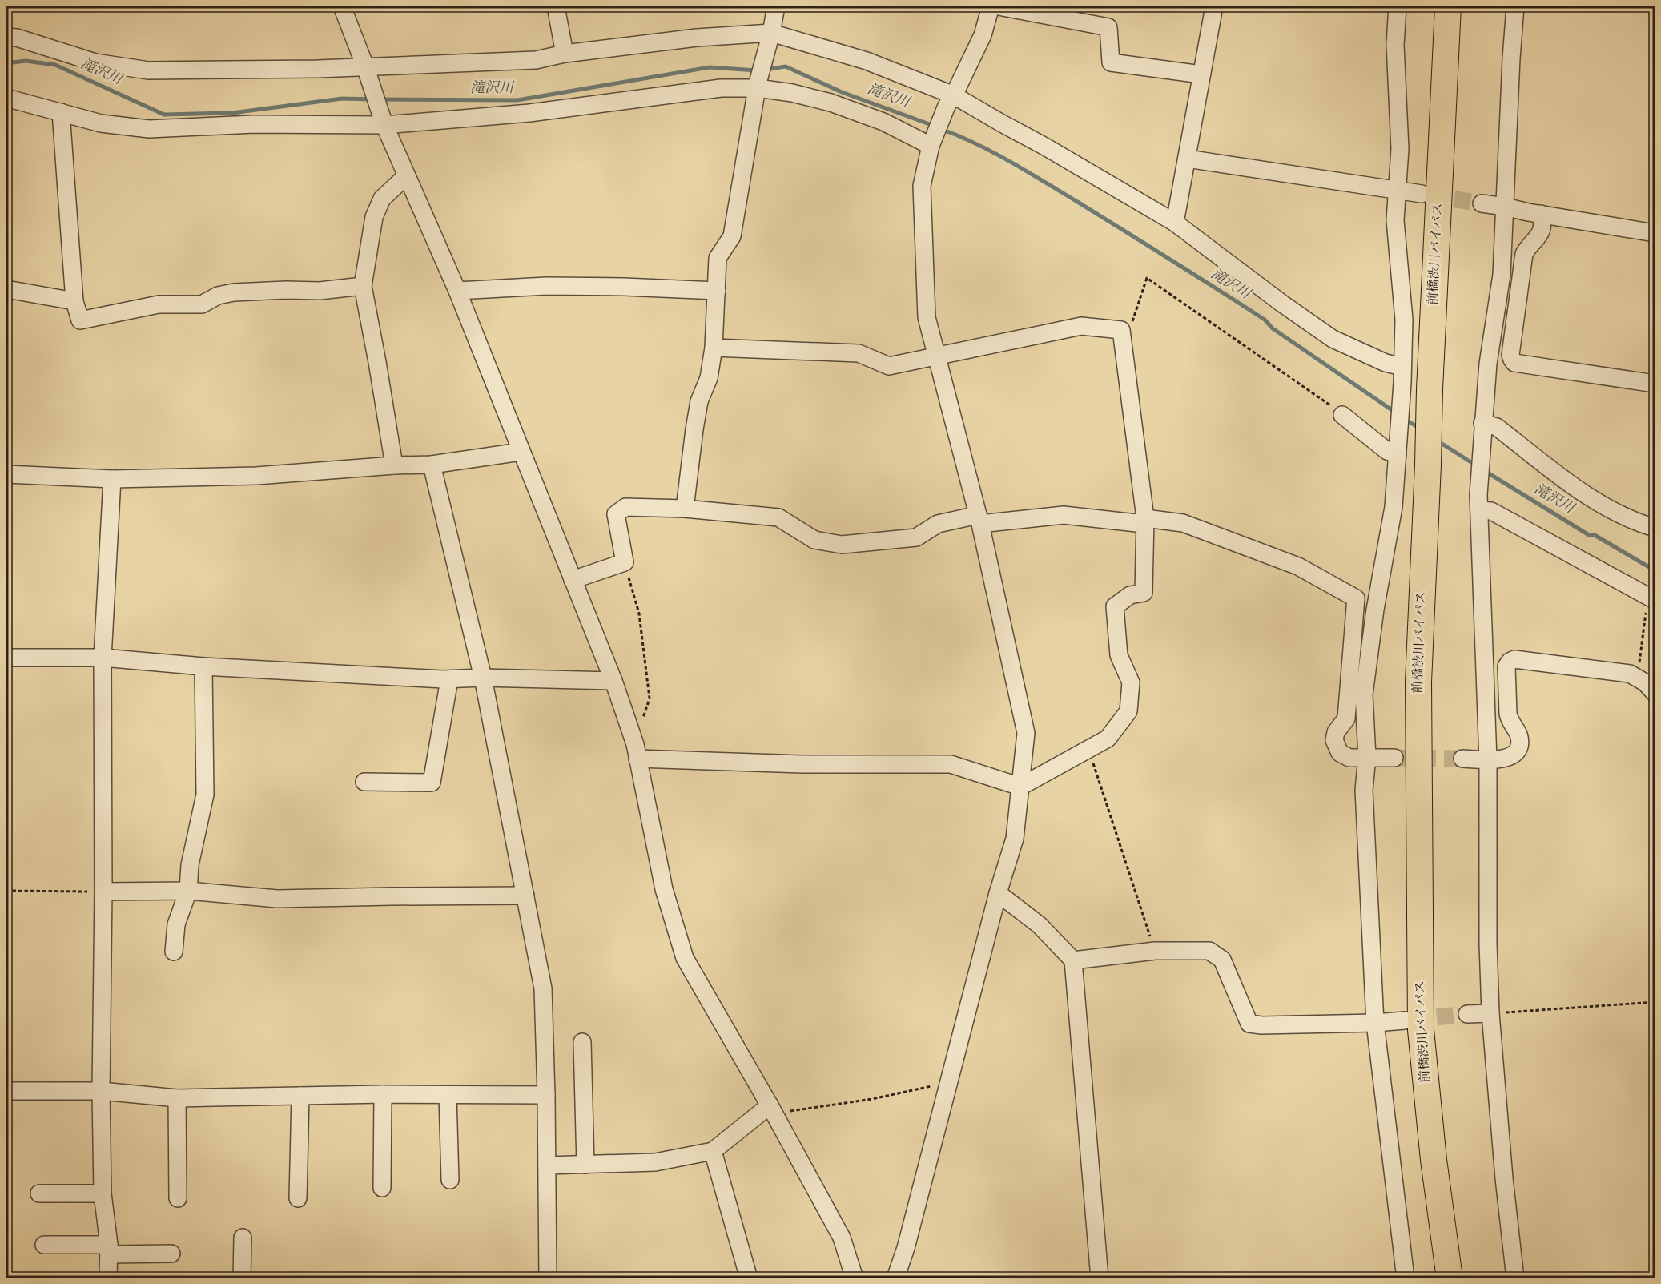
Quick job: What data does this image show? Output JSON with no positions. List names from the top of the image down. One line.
{"streets":{"highway":["前橋渋川バイパス"]},"water":["滝沢川"]}
